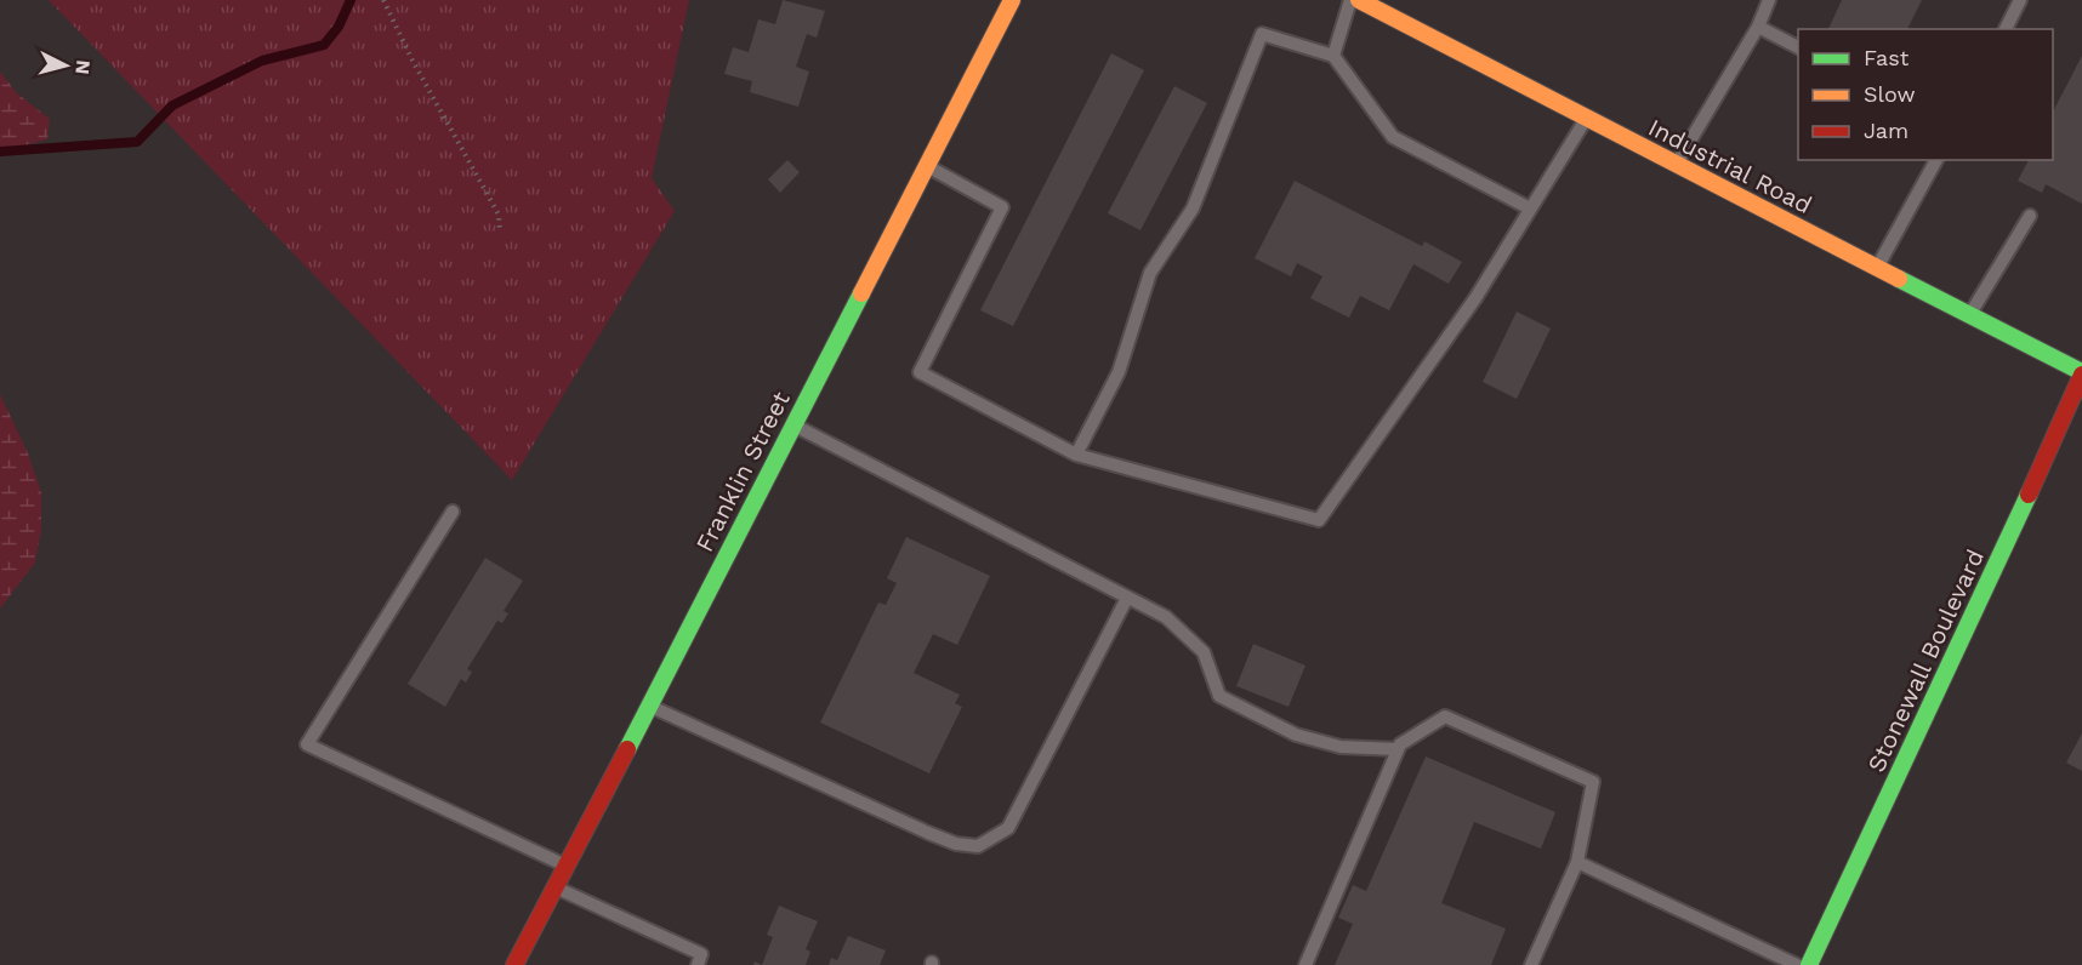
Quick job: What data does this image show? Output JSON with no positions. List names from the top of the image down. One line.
{"streets":{"street":["Industrial Road","Franklin Street","Stonewall Boulevard"]},"crossings":[["Industrial Road","Stonewall Boulevard"]],"legend":["Fast","Slow","Jam"],"north":"right"}
